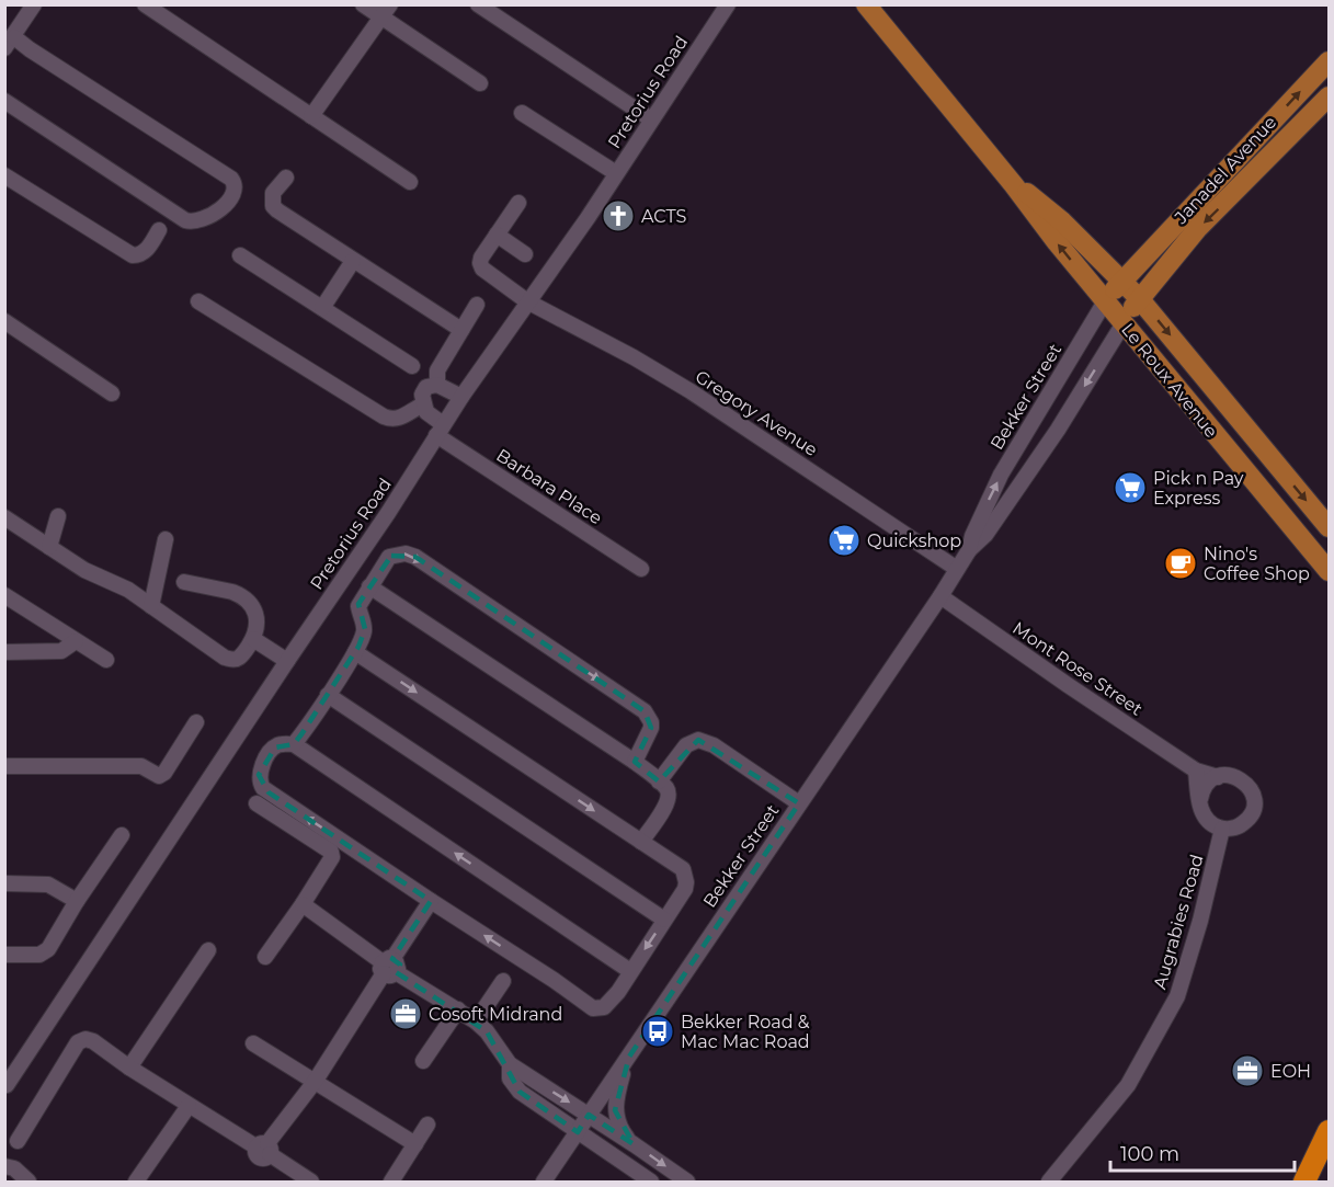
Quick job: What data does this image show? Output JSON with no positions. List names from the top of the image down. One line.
{"streets":{"main road":["Janadel Avenue","Le Roux Avenue"],"street":["Pretorius Road","Bekker Street","Gregory Avenue","Barbara Place","Mont Rose Street","Augrabies Road"]},"crossings":[["Pretorius Road","Gregory Avenue"],["Pretorius Road","Barbara Place"],["Janadel Avenue","Le Roux Avenue"],["Janadel Avenue","Bekker Street"],["Le Roux Avenue","Bekker Street"],["Bekker Street","Gregory Avenue"],["Bekker Street","Mont Rose Street"],["Mont Rose Street","Augrabies Road"]],"places":{"church":["ACTS"],"supermarket":["Pick n Pay Express","Quickshop"],"cafe":["Nino's Coffee Shop"],"office":["Cosoft Midrand","EOH"],"bus stop":["Bekker Road & Mac Mac Road"]},"scale_bar":"100 m"}
